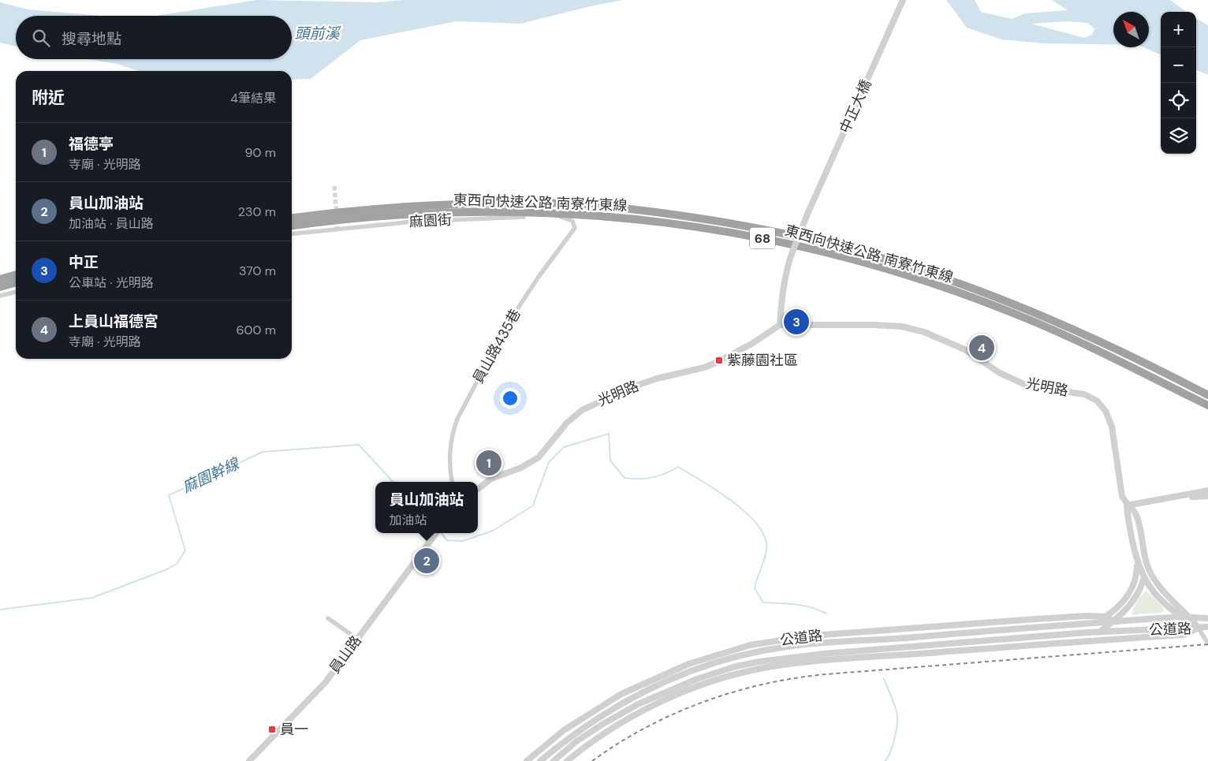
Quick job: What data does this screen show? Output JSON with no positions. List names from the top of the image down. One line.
{"streets":{"highway":["東西向快速公路 南寮竹東線","68"],"street":["中正大橋","麻園街","員山路435巷","光明路","公道路","員山路"]},"crossings":[["中正大橋","光明路"],["麻園街","員山路435巷"],["光明路","公道路"]],"water":["頭前溪","麻園幹線"],"places":{"transit":["紫藤園社區","員一"]},"north":"top left","page":{"map_buttons":["+","−"],"search":"搜尋地點","heading":["附近","4筆結果"],"list":[{"mark":"1","name":"福德亭","note":"寺廟 · 光明路","value":"90 m"},{"mark":"2","name":"員山加油站","note":"加油站 · 員山路","value":"230 m"},{"mark":"3","name":"中正","note":"公車站 · 光明路","value":"370 m"},{"mark":"4","name":"上員山福德宮","note":"寺廟 · 光明路","value":"600 m"}],"pins":["3","4","1","2"],"popup":["員山加油站","加油站"]}}
